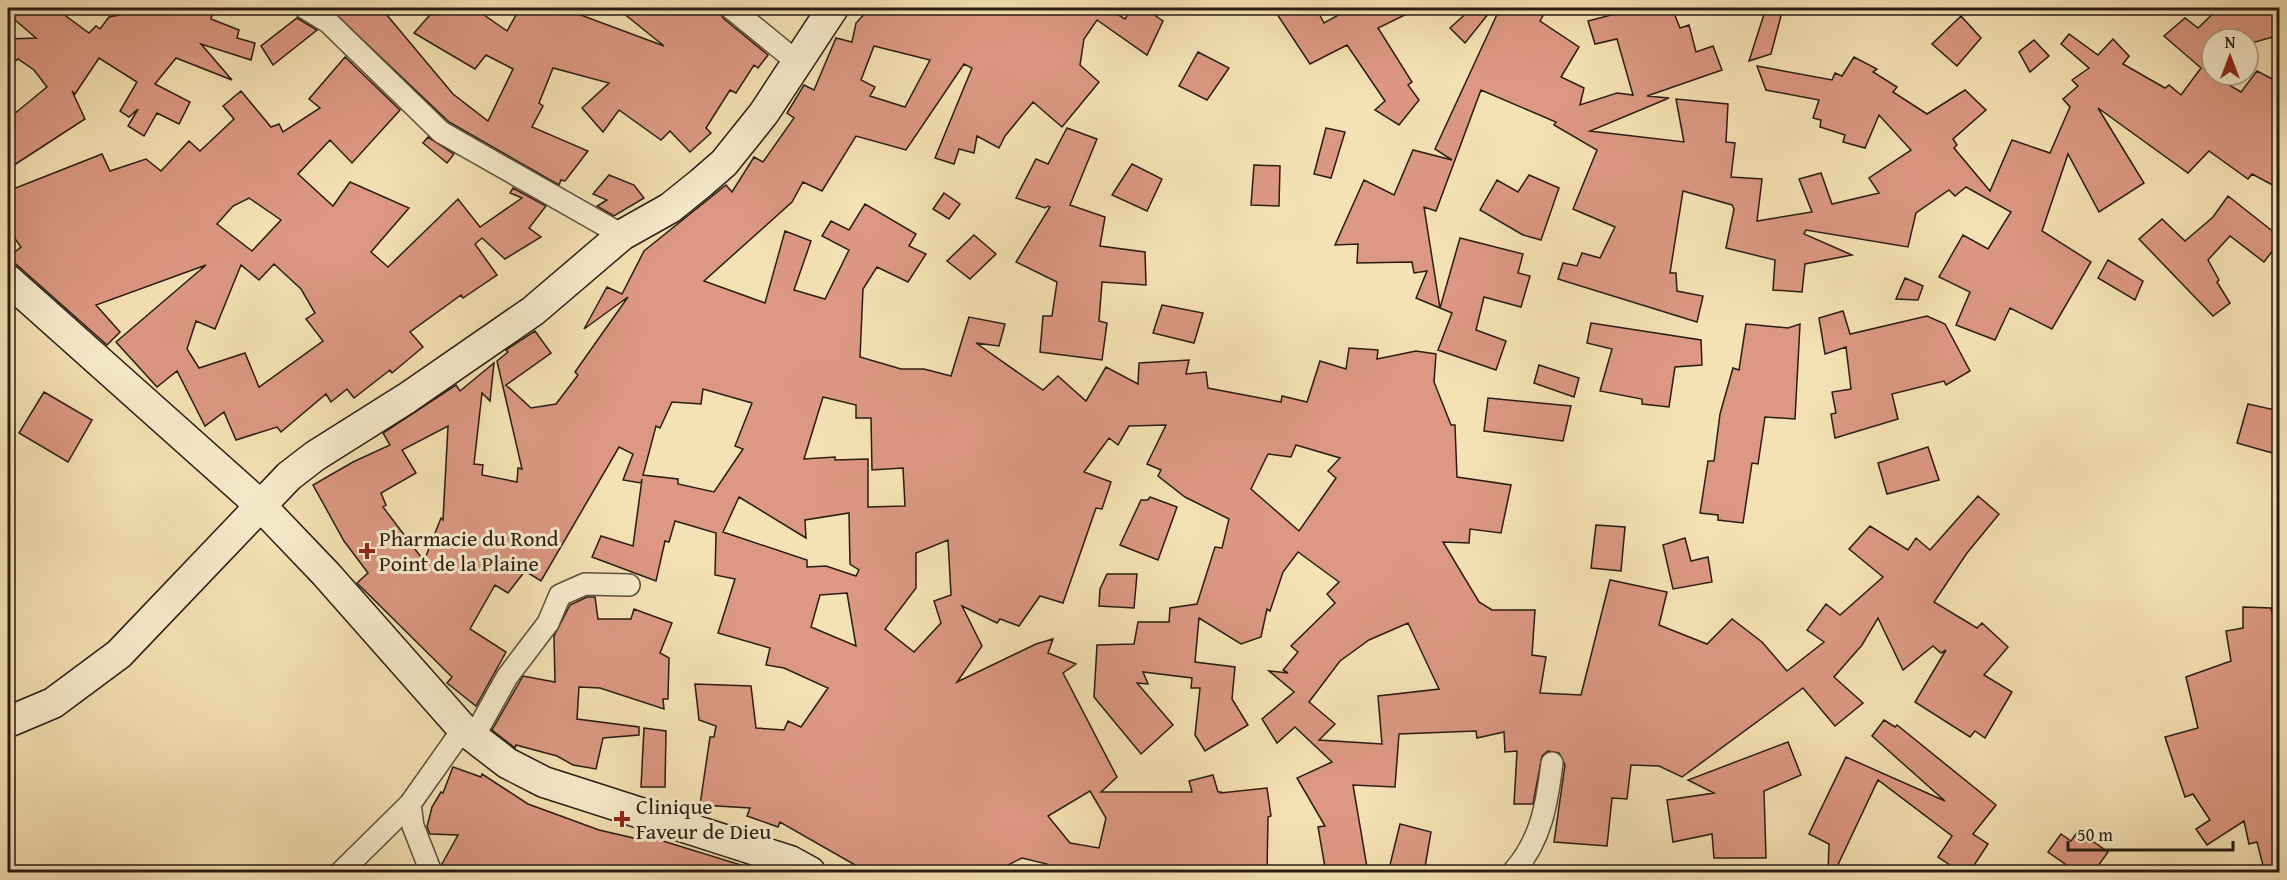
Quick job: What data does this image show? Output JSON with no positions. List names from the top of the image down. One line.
{"places":{"health":["Pharmacie du Rond Point de la Plaine","Clinique Faveur de Dieu"]},"scale_bar":"50 m","north":"top"}
